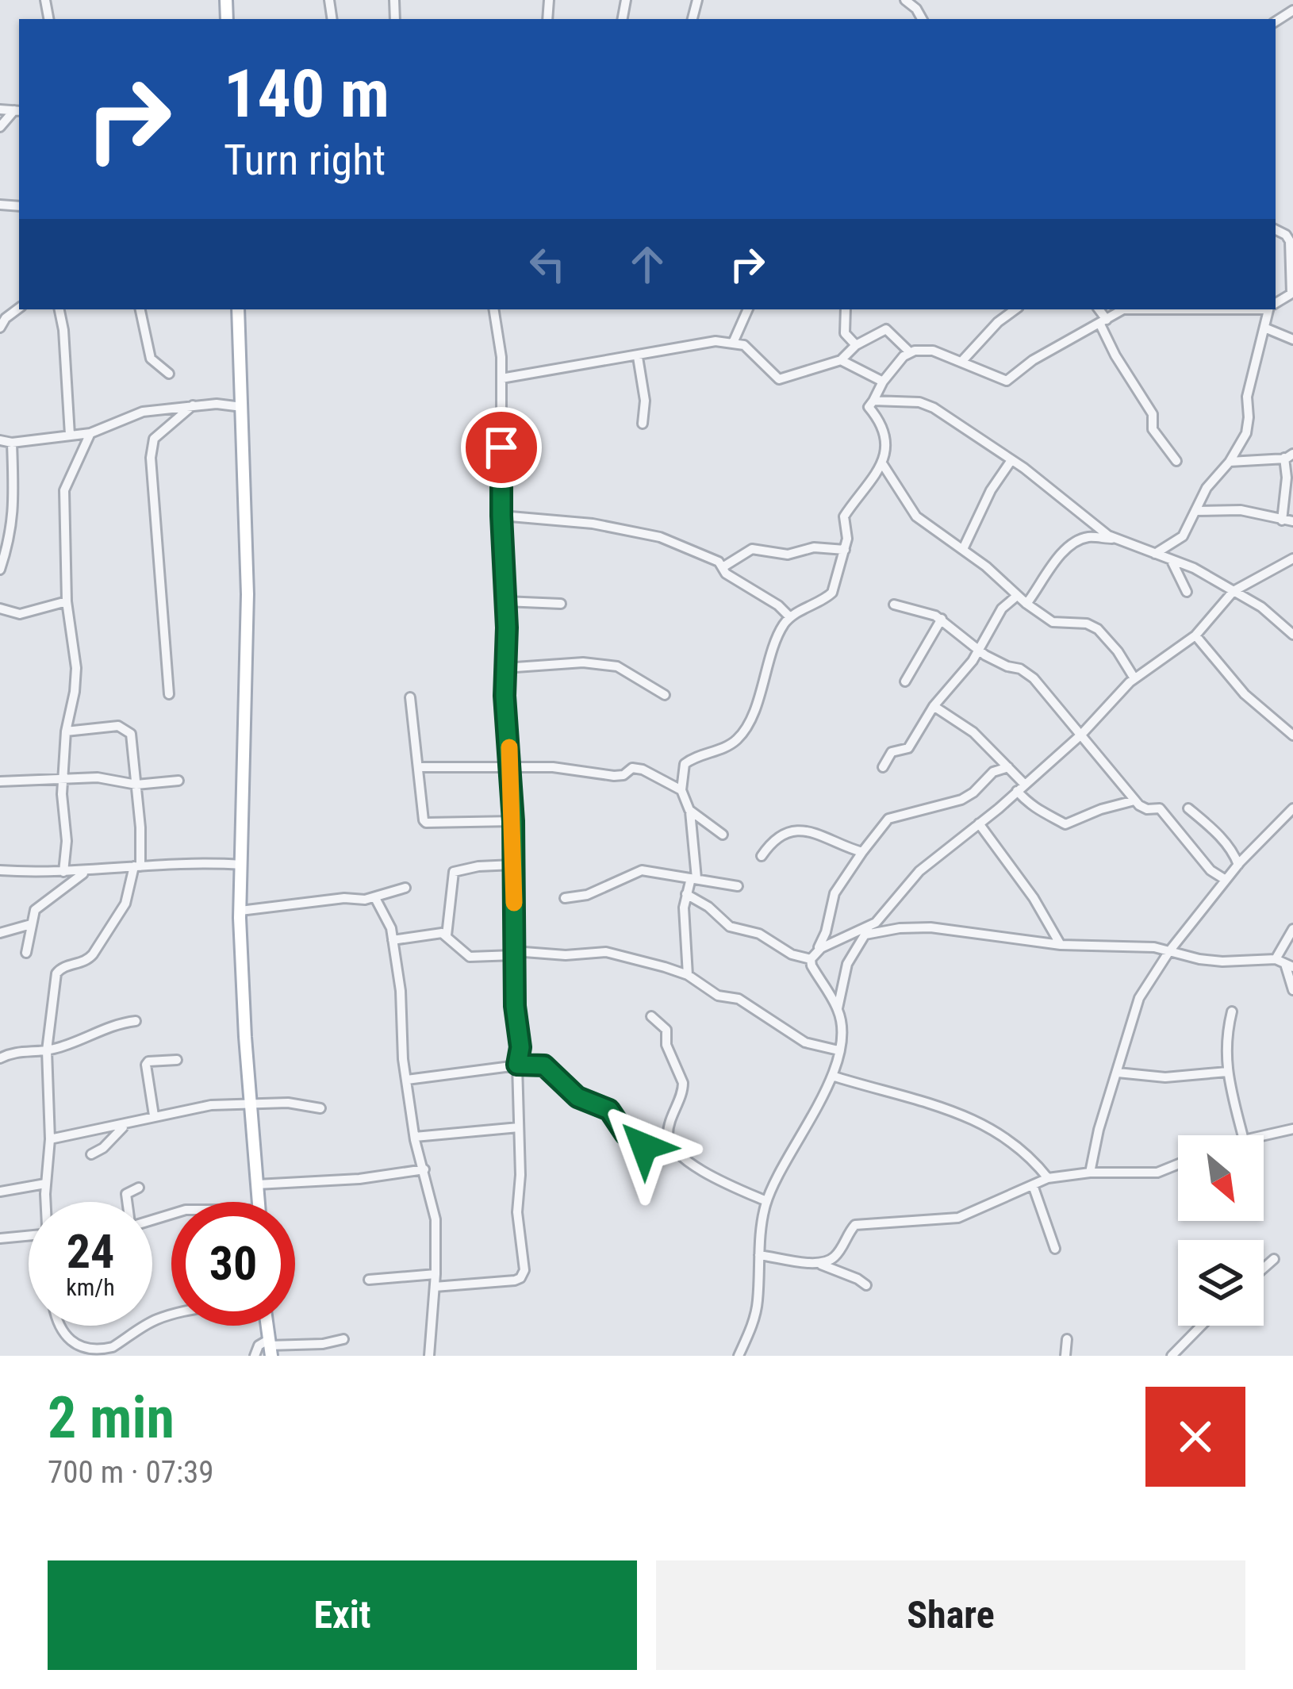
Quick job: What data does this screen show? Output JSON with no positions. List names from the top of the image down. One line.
{"north":"bottom right","page":{"turn":["140 m","Turn right"],"speed":"24 km/h","limit":"30","heading":["2 min","700 m · 07:39"],"buttons":["Exit","Share"]}}
